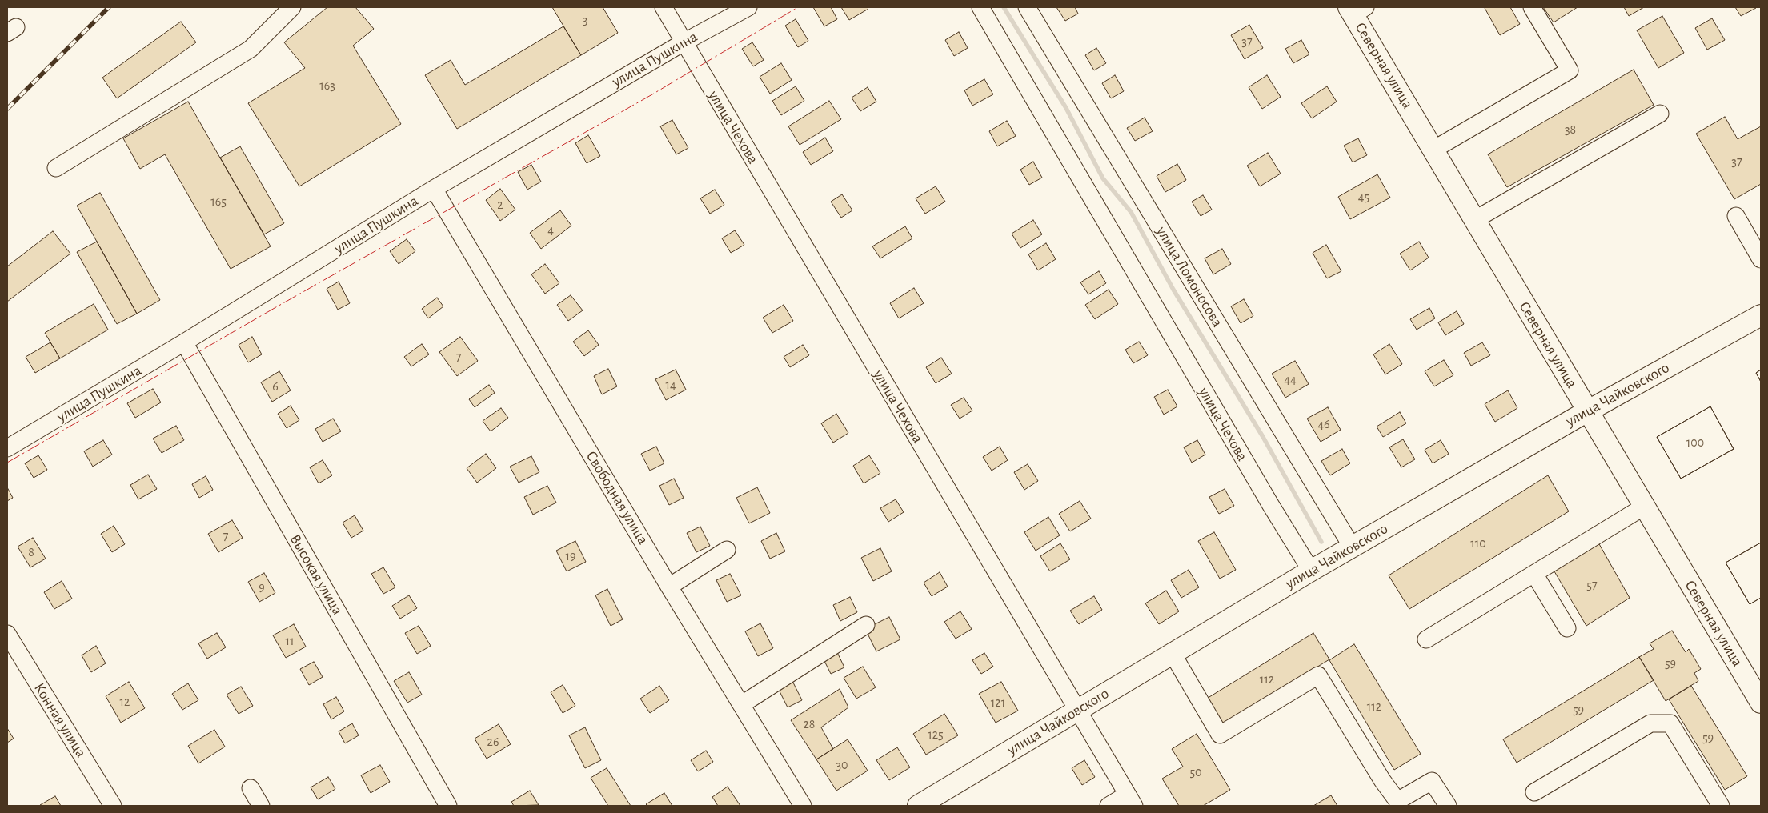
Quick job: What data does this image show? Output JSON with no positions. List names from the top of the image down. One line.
{"streets":{"main road":["Северная улица","улица Чайковского"],"street":["улица Пушкина","улица Чехова","улица Ломоносова","Свободная улица","Высокая улица","Конная улица"]},"crossings":[["улица Пушкина","улица Чехова"],["улица Пушкина","Свободная улица"],["улица Пушкина","Высокая улица"],["Северная улица","улица Чайковского"],["улица Чехова","улица Чайковского"],["улица Ломоносова","улица Чайковского"]],"house_numbers":["3","37","163","38","37","45","165","2","4","7","44","14","6","46","100","7","110","8","19","57","9","11","59","112","12","121","112","59","28","125","59","26","30","50"]}
